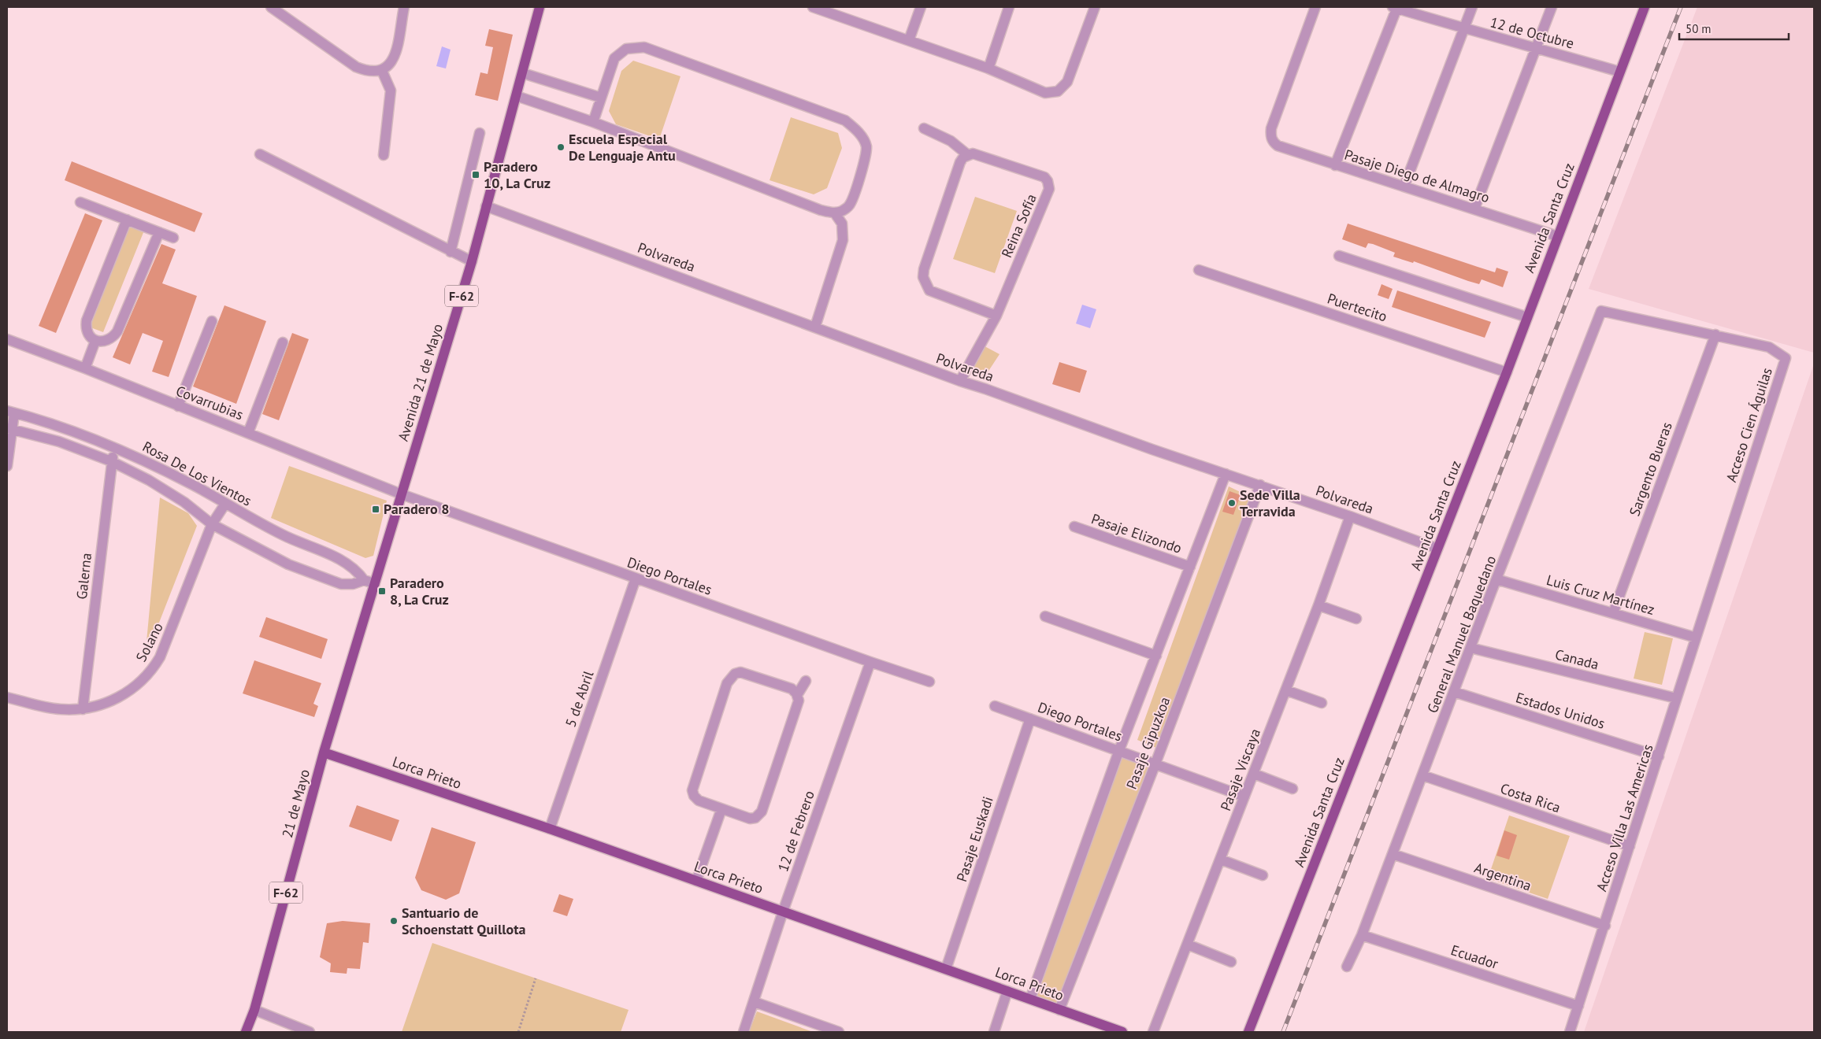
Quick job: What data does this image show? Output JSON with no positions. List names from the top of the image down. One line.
{"streets":{"main road":["Avenida Santa Cruz","F-62","Avenida 21 de Mayo","Lorca Prieto","21 de Mayo"],"street":["12 de Octubre","Pasaje Diego de Almagro","Reina Sofía","Polvareda","Puertecito","Covarrubias","Acceso Cien Águilas","Sargento Bueras","Rosa De Los Vientos","Pasaje Elizondo","Galerna","Diego Portales","Luis Cruz Martínez","General Manuel Baquedano","Solano","Canada","5 de Abril","Estados Unidos","Pasaje Gipuzkoa","Pasaje Viscaya","Costa Rica","Acceso Villa Las Americas","12 de Febrero","Pasaje Euskadi","Argentina","Ecuador"]},"crossings":[["12 de Octubre","Avenida Santa Cruz"],["Pasaje Diego de Almagro","Avenida Santa Cruz"],["Avenida Santa Cruz","Polvareda"],["Avenida Santa Cruz","Puertecito"],["Reina Sofía","Polvareda"],["Polvareda","Avenida 21 de Mayo"],["Polvareda","Pasaje Gipuzkoa"],["Polvareda","Pasaje Viscaya"],["Avenida 21 de Mayo","Covarrubias"],["Avenida 21 de Mayo","Rosa De Los Vientos"],["Avenida 21 de Mayo","Diego Portales"],["Avenida 21 de Mayo","21 de Mayo"],["Covarrubias","Diego Portales"],["Acceso Cien Águilas","Sargento Bueras"],["Acceso Cien Águilas","Luis Cruz Martínez"],["Acceso Cien Águilas","General Manuel Baquedano"],["Acceso Cien Águilas","Acceso Villa Las Americas"],["Sargento Bueras","Luis Cruz Martínez"],["Rosa De Los Vientos","Galerna"],["Rosa De Los Vientos","Solano"],["Rosa De Los Vientos","21 de Mayo"],["Pasaje Elizondo","Pasaje Gipuzkoa"],["Galerna","Solano"],["Diego Portales","5 de Abril"],["Diego Portales","Pasaje Gipuzkoa"],["Diego Portales","Pasaje Viscaya"],["Diego Portales","12 de Febrero"],["Diego Portales","Pasaje Euskadi"],["Luis Cruz Martínez","General Manuel Baquedano"],["Luis Cruz Martínez","Acceso Villa Las Americas"],["General Manuel Baquedano","Canada"],["General Manuel Baquedano","Estados Unidos"],["General Manuel Baquedano","Costa Rica"],["General Manuel Baquedano","Argentina"],["General Manuel Baquedano","Ecuador"],["Canada","Acceso Villa Las Americas"],["5 de Abril","Lorca Prieto"],["Estados Unidos","Acceso Villa Las Americas"],["Pasaje Gipuzkoa","Lorca Prieto"],["Lorca Prieto","21 de Mayo"],["Lorca Prieto","12 de Febrero"],["Lorca Prieto","Pasaje Euskadi"],["Costa Rica","Acceso Villa Las Americas"],["Acceso Villa Las Americas","Argentina"],["Acceso Villa Las Americas","Ecuador"]],"places":{"other":["Escuela Especial De Lenguaje Antu","Sede Villa Terravida","Santuario de Schoenstatt Quillota"],"transit":["Paradero 10, La Cruz","Paradero 8","Paradero 8, La Cruz"]},"scale_bar":"50 m"}
